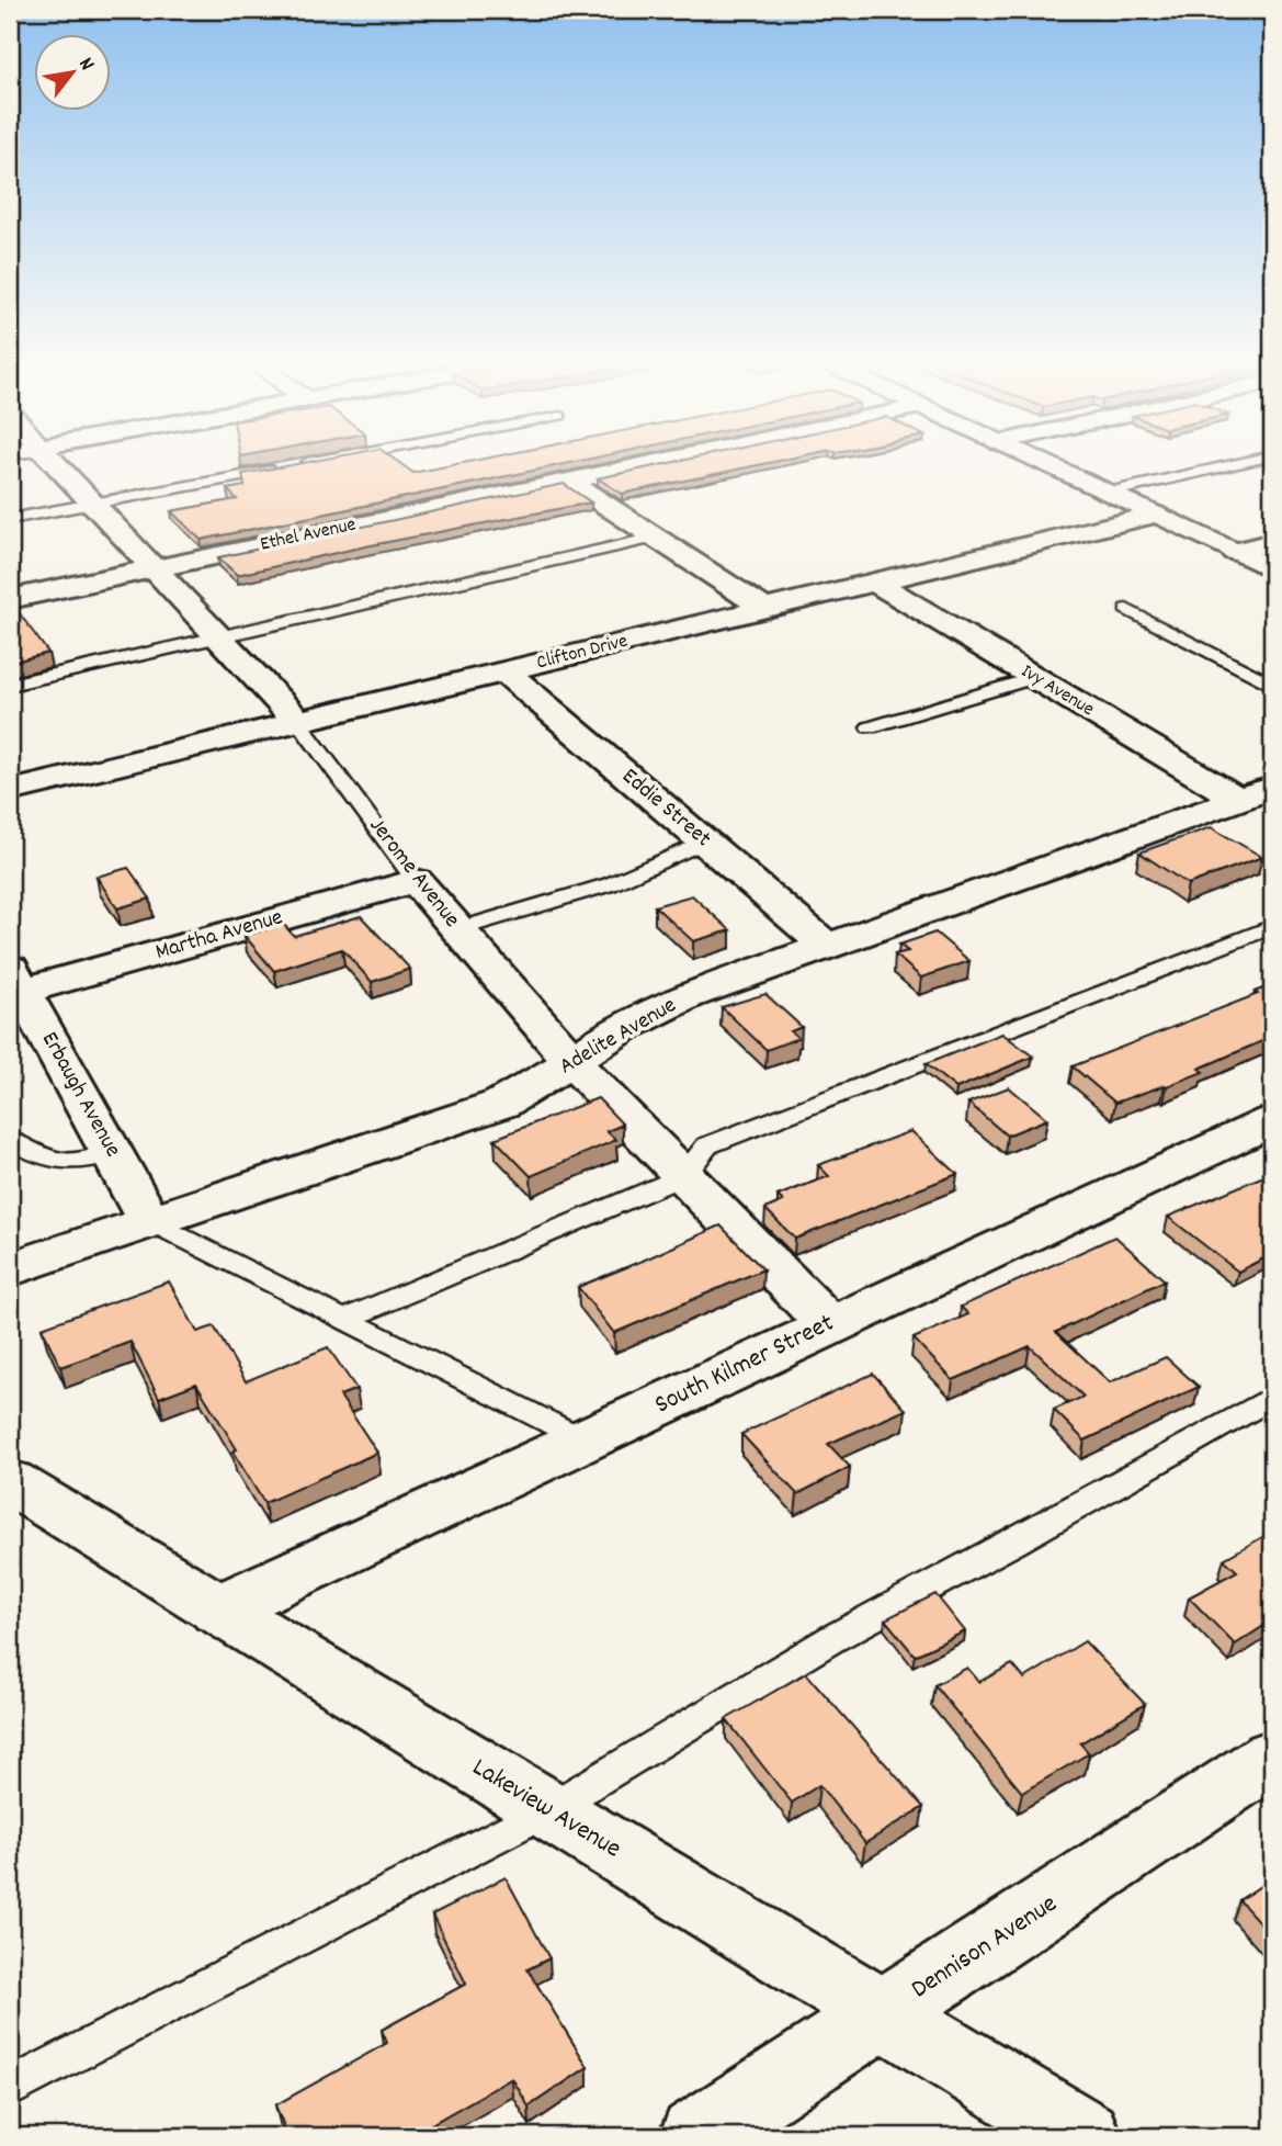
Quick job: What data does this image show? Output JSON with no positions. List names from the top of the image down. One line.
{"streets":{"street":["Ethel Avenue","Clifton Drive","Ivy Avenue","Eddie Street","Jerome Avenue","Martha Avenue","Adelite Avenue","Erbaugh Avenue","South Kilmer Street","Lakeview Avenue","Dennison Avenue"]},"crossings":[["Ethel Avenue","Jerome Avenue"],["Clifton Drive","Ivy Avenue"],["Clifton Drive","Eddie Street"],["Clifton Drive","Jerome Avenue"],["Ivy Avenue","Adelite Avenue"],["Eddie Street","Adelite Avenue"],["Jerome Avenue","Martha Avenue"],["Jerome Avenue","Adelite Avenue"],["Jerome Avenue","South Kilmer Street"],["Martha Avenue","Erbaugh Avenue"],["Adelite Avenue","Erbaugh Avenue"],["South Kilmer Street","Lakeview Avenue"],["Lakeview Avenue","Dennison Avenue"]],"north":"top right"}
